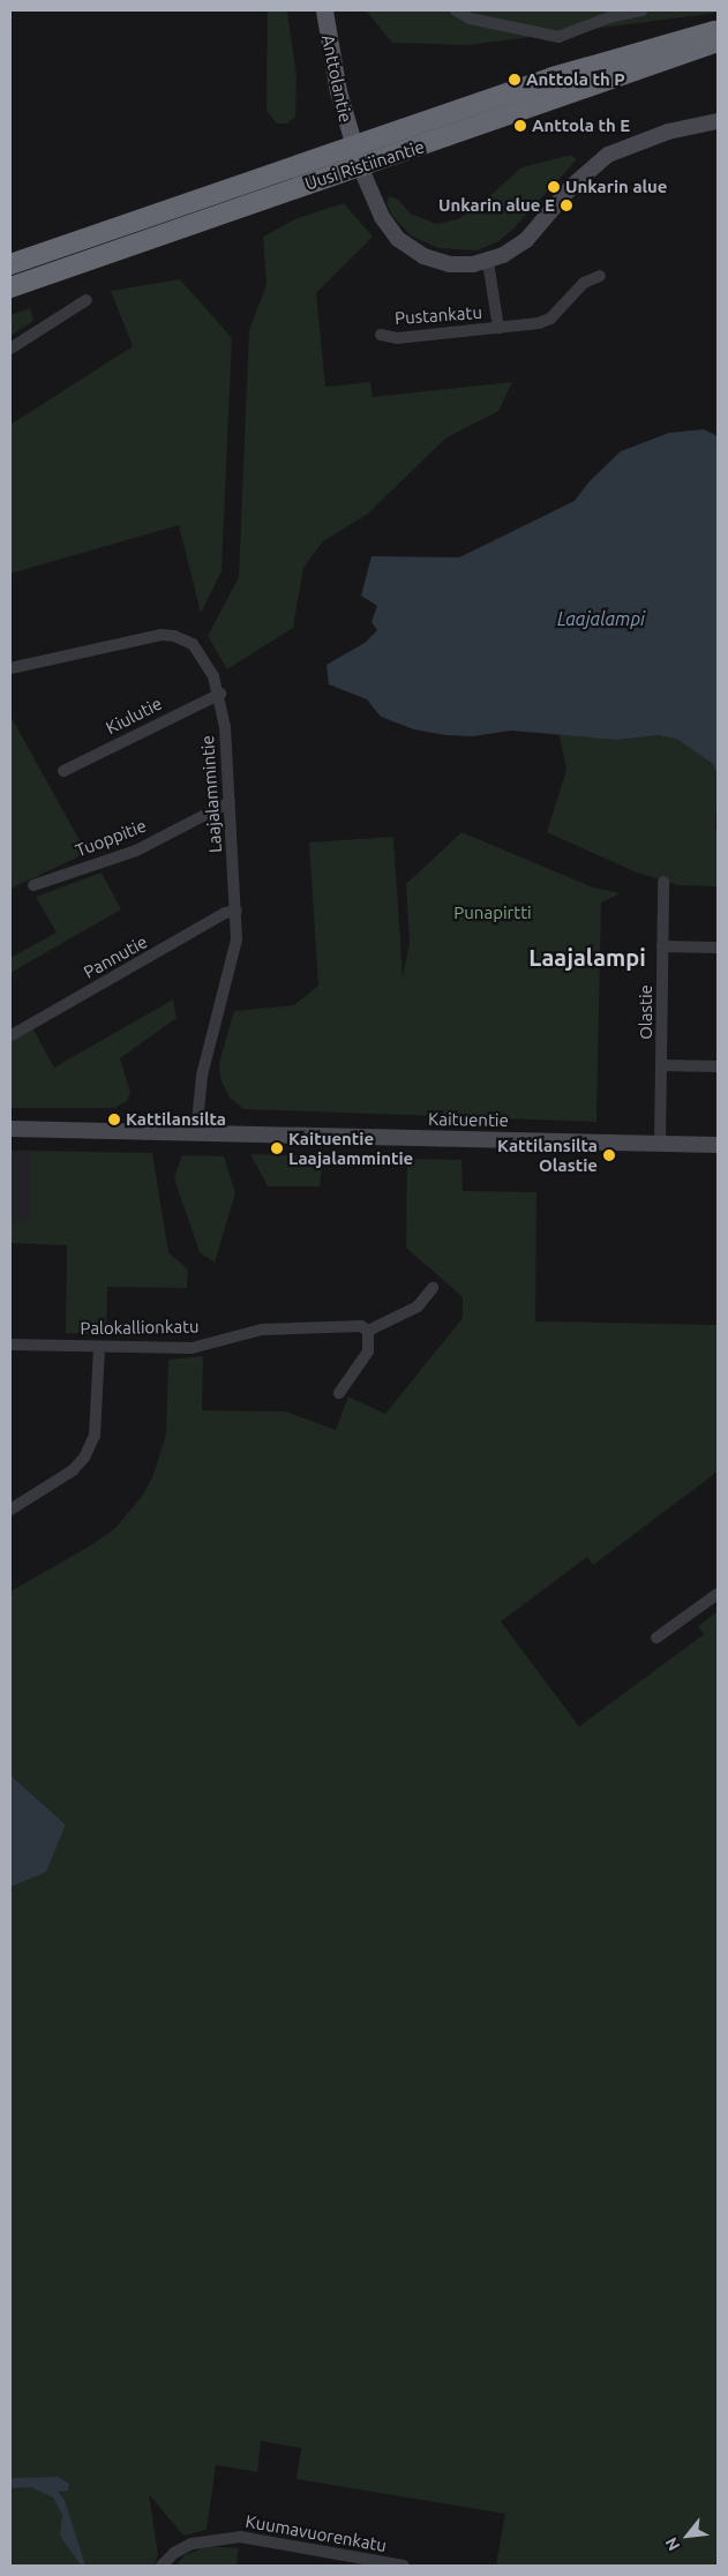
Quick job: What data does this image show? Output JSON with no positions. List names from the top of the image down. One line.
{"streets":{"highway":["Uusi Ristiinantie"],"main road":["Anttolantie"],"street":["Pustankatu","Kiulutie","Laajalammintie","Tuoppitie","Pannutie","Olastie","Kaituentie","Palokallionkatu","Kuumavuorenkatu"]},"crossings":[["Anttolantie","Uusi Ristiinantie"],["Kiulutie","Laajalammintie"],["Laajalammintie","Tuoppitie"],["Laajalammintie","Pannutie"],["Laajalammintie","Kaituentie"],["Olastie","Kaituentie"]],"districts":["Laajalampi"],"water":["Laajalampi"],"parks":["Punapirtti"],"places":["Anttola th P","Anttola th E","Unkarin alue","Unkarin alue E","Kattilansilta","Kaituentie Laajalammintie","Kattilansilta Olastie"],"north":"bottom left"}
